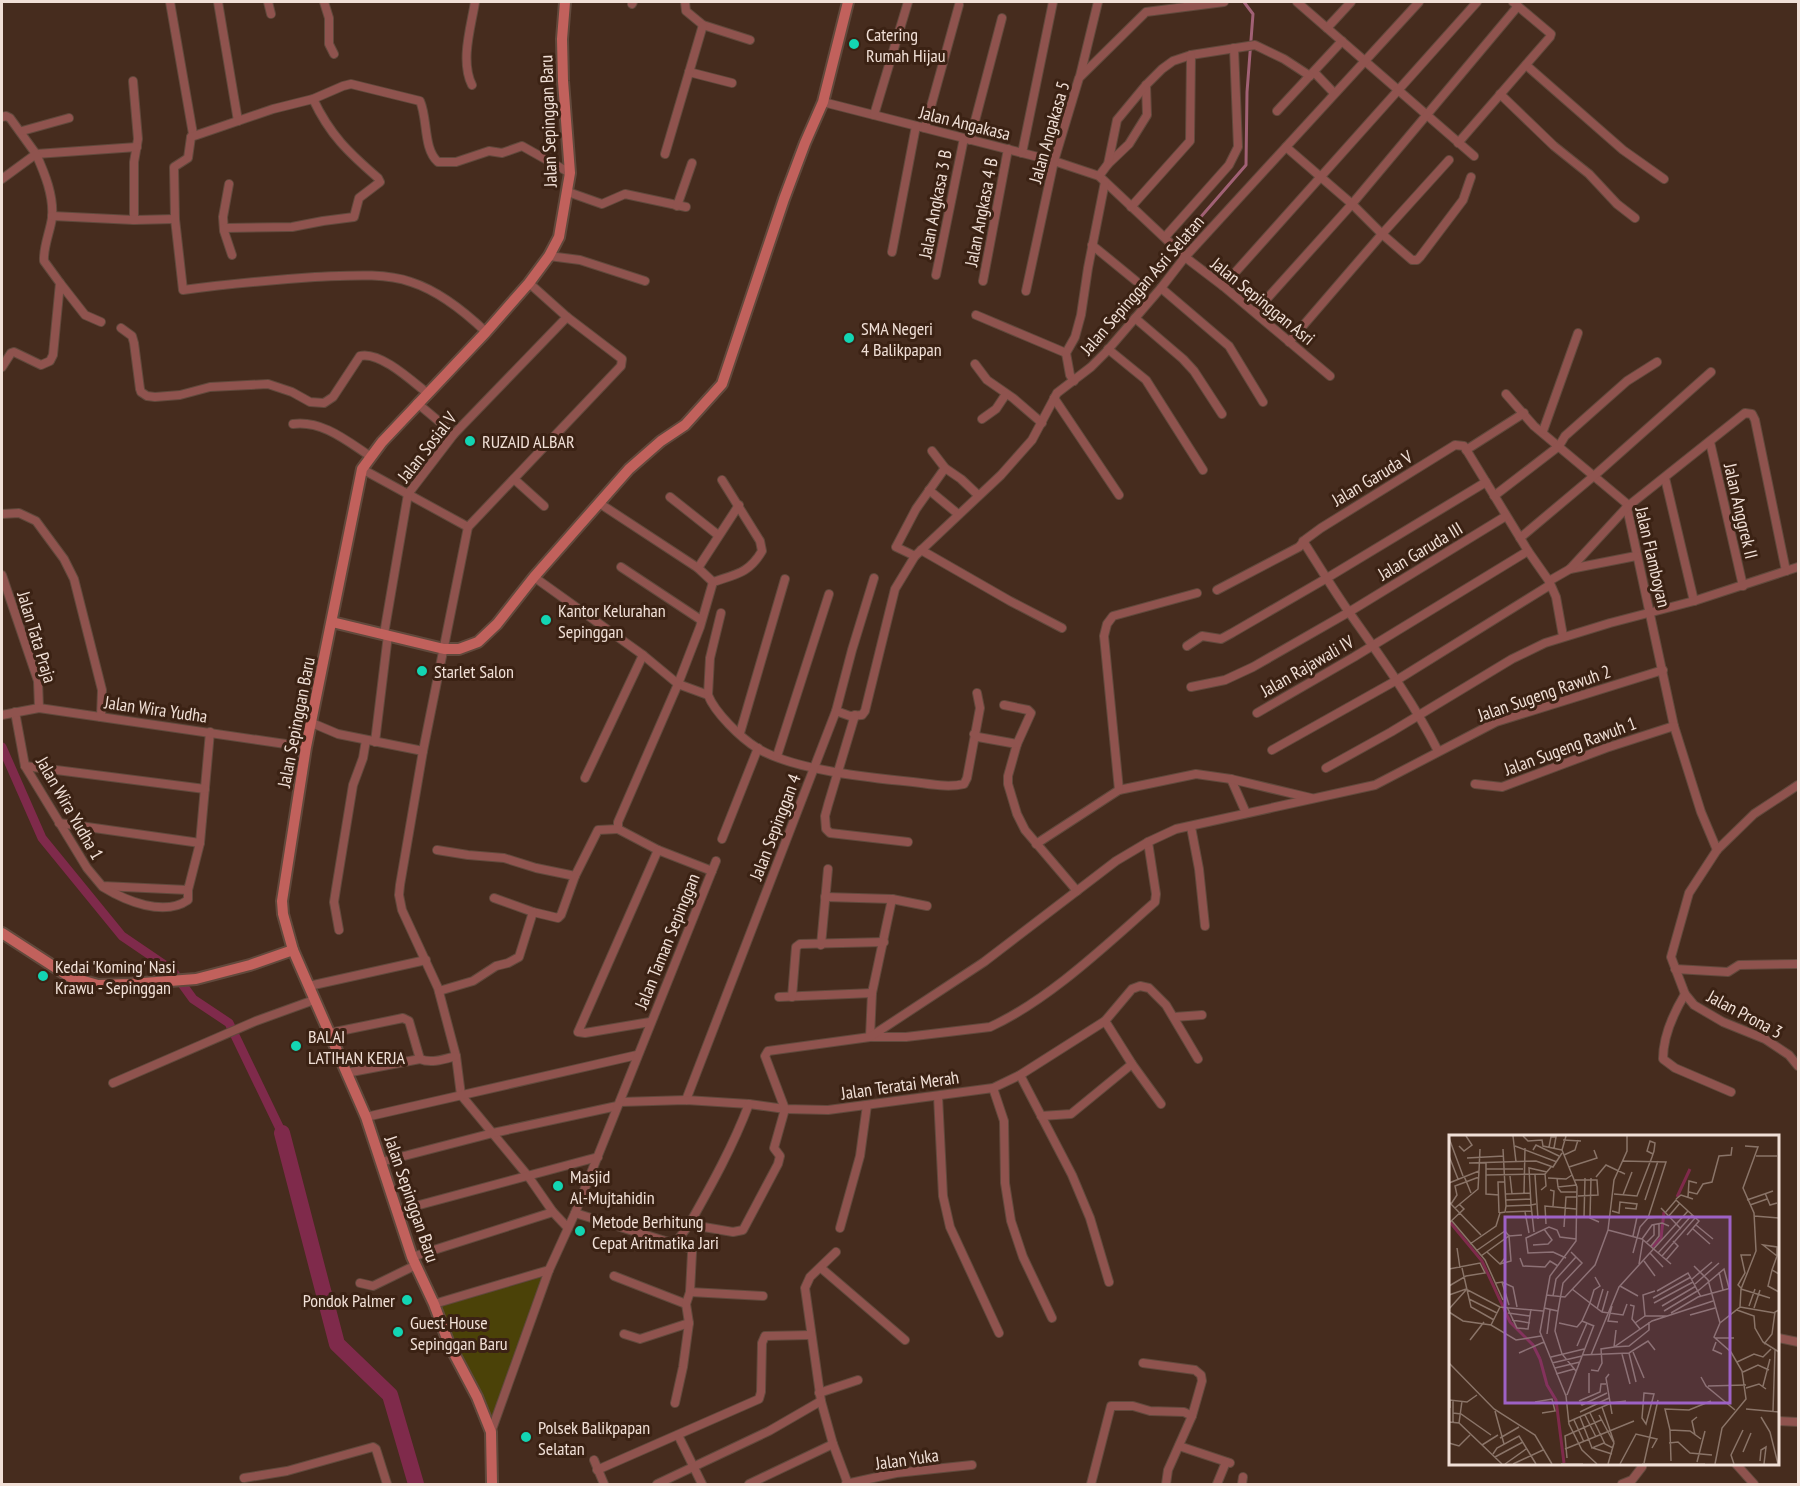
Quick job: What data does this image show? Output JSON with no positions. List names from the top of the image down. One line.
{"streets":{"street":["Jalan Sepinggan Baru","Jalan Angakasa","Jalan Angakasa 5","Jalan Angkasa 3 B","Jalan Angkasa 4 B","Jalan Sepinggan Asri Selatan","Jalan Sepinggan Asri","Jalan Sosial V","Jalan Garuda V","Jalan Anggrek II","Jalan Garuda III","Jalan Flamboyan","Jalan Tata Praja","Jalan Rajawali IV","Jalan Sugeng Rawuh 2","Jalan Wira Yudha","Jalan Sugeng Rawuh 1","Jalan Wira Yudha 1","Jalan Sepinggan 4","Jalan Taman Sepinggan","Jalan Prona 3","Jalan Teratai Merah","Jalan Yuka"]},"crossings":[["Jalan Sepinggan Baru","Jalan Wira Yudha"],["Jalan Sepinggan Baru","Jalan Taman Sepinggan"],["Jalan Sepinggan Baru","Jalan Teratai Merah"],["Jalan Angakasa","Jalan Angakasa 5"],["Jalan Angakasa","Jalan Angkasa 3 B"],["Jalan Angakasa","Jalan Angkasa 4 B"],["Jalan Angakasa","Jalan Sepinggan Asri"],["Jalan Sepinggan Asri Selatan","Jalan Sepinggan Asri"],["Jalan Flamboyan","Jalan Sugeng Rawuh 2"],["Jalan Flamboyan","Jalan Sugeng Rawuh 1"],["Jalan Flamboyan","Jalan Prona 3"],["Jalan Tata Praja","Jalan Wira Yudha"],["Jalan Wira Yudha","Jalan Wira Yudha 1"],["Jalan Sepinggan 4","Jalan Teratai Merah"],["Jalan Taman Sepinggan","Jalan Teratai Merah"]],"places":["Catering Rumah Hijau","SMA Negeri 4 Balikpapan","RUZAID ALBAR","Kantor Kelurahan Sepinggan","Starlet Salon","Kedai 'Koming' Nasi Krawu - Sepinggan","BALAI LATIHAN KERJA","Masjid Al-Mujtahidin","Metode Berhitung Cepat Aritmatika Jari","Pondok Palmer","Guest House Sepinggan Baru","Polsek Balikpapan Selatan"]}
